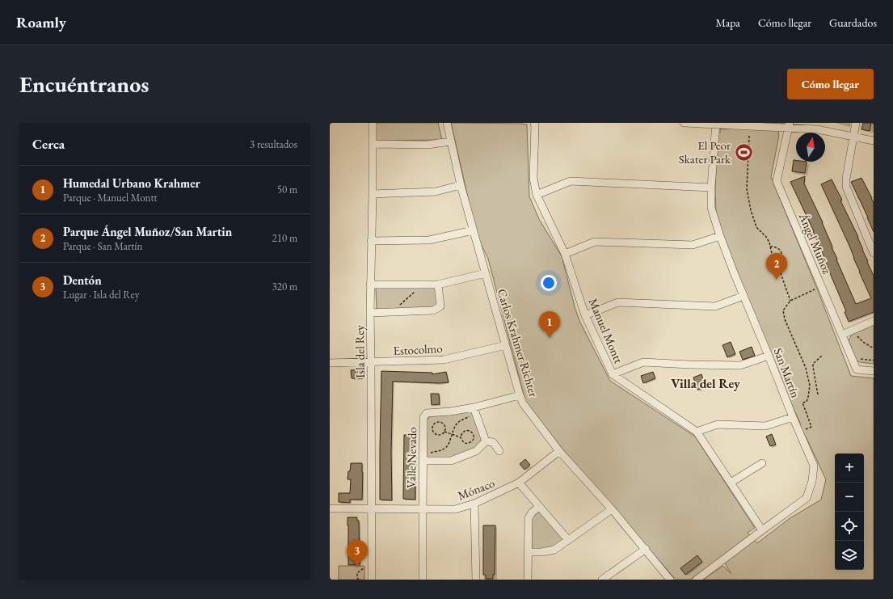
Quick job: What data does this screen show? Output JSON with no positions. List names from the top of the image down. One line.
{"streets":{"street":["Ángel Muñoz","Manuel Montt","Carlos Krahmer Richter","Estocolmo","Isla del Rey","San Martín","Valle Nevado","Mónaco"]},"crossings":[["Manuel Montt","San Martín"],["Carlos Krahmer Richter","Estocolmo"],["Carlos Krahmer Richter","Valle Nevado"],["Carlos Krahmer Richter","Mónaco"],["Estocolmo","Isla del Rey"],["Isla del Rey","Mónaco"],["Valle Nevado","Mónaco"]],"districts":["Villa del Rey"],"places":{"sports":["El Peor Skater Park"]},"north":"top","page":{"header":"Roamly","nav":["Mapa","Cómo llegar","Guardados"],"buttons":"Cómo llegar","title":"Encuéntranos","heading":["Cerca","3 resultados"],"list":[{"mark":"1","name":"Humedal Urbano Krahmer","note":"Parque · Manuel Montt","value":"50 m"},{"mark":"2","name":"Parque Ángel Muñoz/San Martin","note":"Parque · San Martín","value":"210 m"},{"mark":"3","name":"Dentón","note":"Lugar · Isla del Rey","value":"320 m"}],"pins":["2","1","3"],"map_buttons":["+","−"]}}
